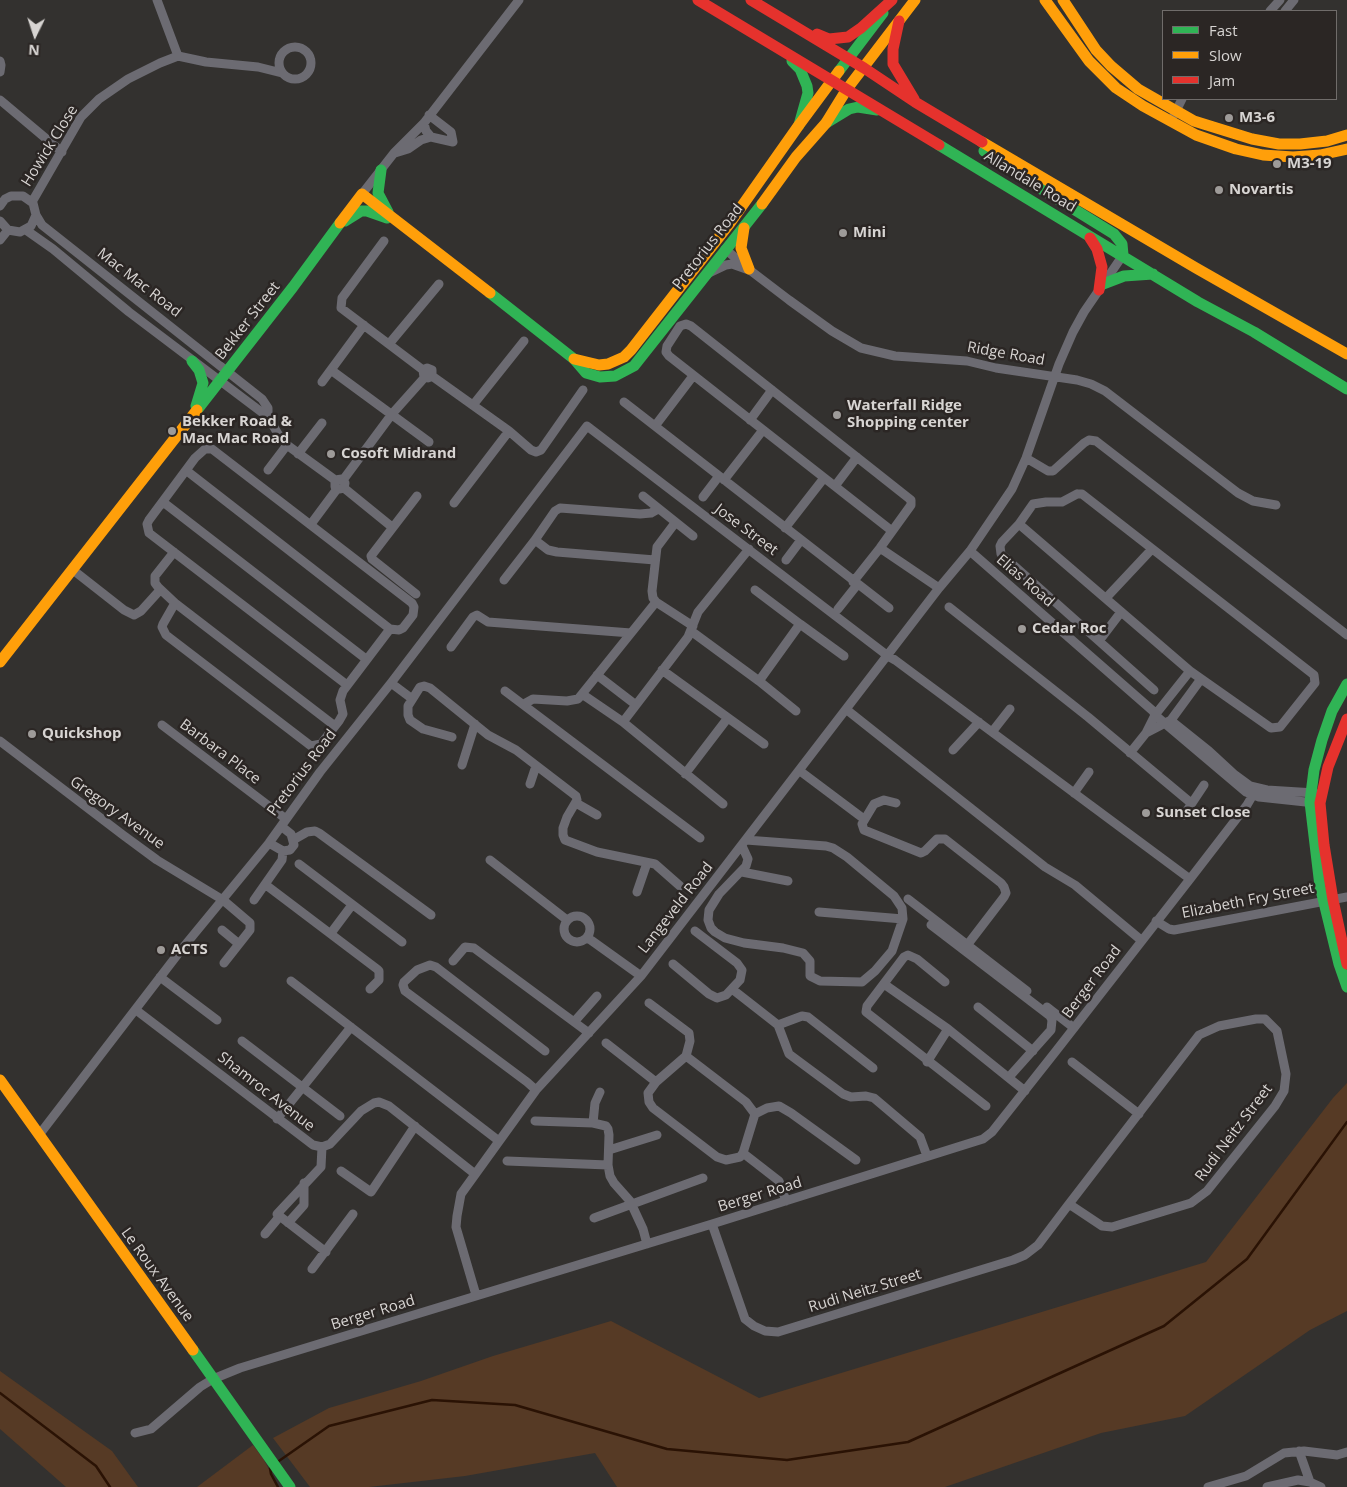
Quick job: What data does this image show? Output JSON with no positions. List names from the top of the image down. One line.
{"streets":{"main road":["Allandale Road","Pretorius Road","Bekker Street","Le Roux Avenue"],"street":["Howick Close","Mac Mac Road","Ridge Road","Jose Street","Elias Road","Barbara Place","Gregory Avenue","Elizabeth Fry Street","Langeveld Road","Berger Road","Shamroc Avenue","Rudi Neitz Street"]},"crossings":[["Allandale Road","Pretorius Road"],["Allandale Road","Langeveld Road"],["Pretorius Road","Bekker Street"],["Pretorius Road","Ridge Road"],["Pretorius Road","Jose Street"],["Pretorius Road","Barbara Place"],["Pretorius Road","Gregory Avenue"],["Pretorius Road","Shamroc Avenue"],["Pretorius Road","Le Roux Avenue"],["Mac Mac Road","Bekker Street"],["Ridge Road","Langeveld Road"],["Jose Street","Langeveld Road"],["Jose Street","Berger Road"],["Elias Road","Langeveld Road"],["Elias Road","Berger Road"],["Elizabeth Fry Street","Berger Road"],["Langeveld Road","Berger Road"],["Langeveld Road","Shamroc Avenue"],["Berger Road","Rudi Neitz Street"],["Berger Road","Le Roux Avenue"]],"places":["M3-6","M3-19","Novartis","Mini","Waterfall Ridge Shopping center","Bekker Road & Mac Mac Road","Cosoft Midrand","Cedar Roc","Quickshop","Sunset Close","ACTS"],"legend":["Fast","Slow","Jam"],"north":"bottom"}
